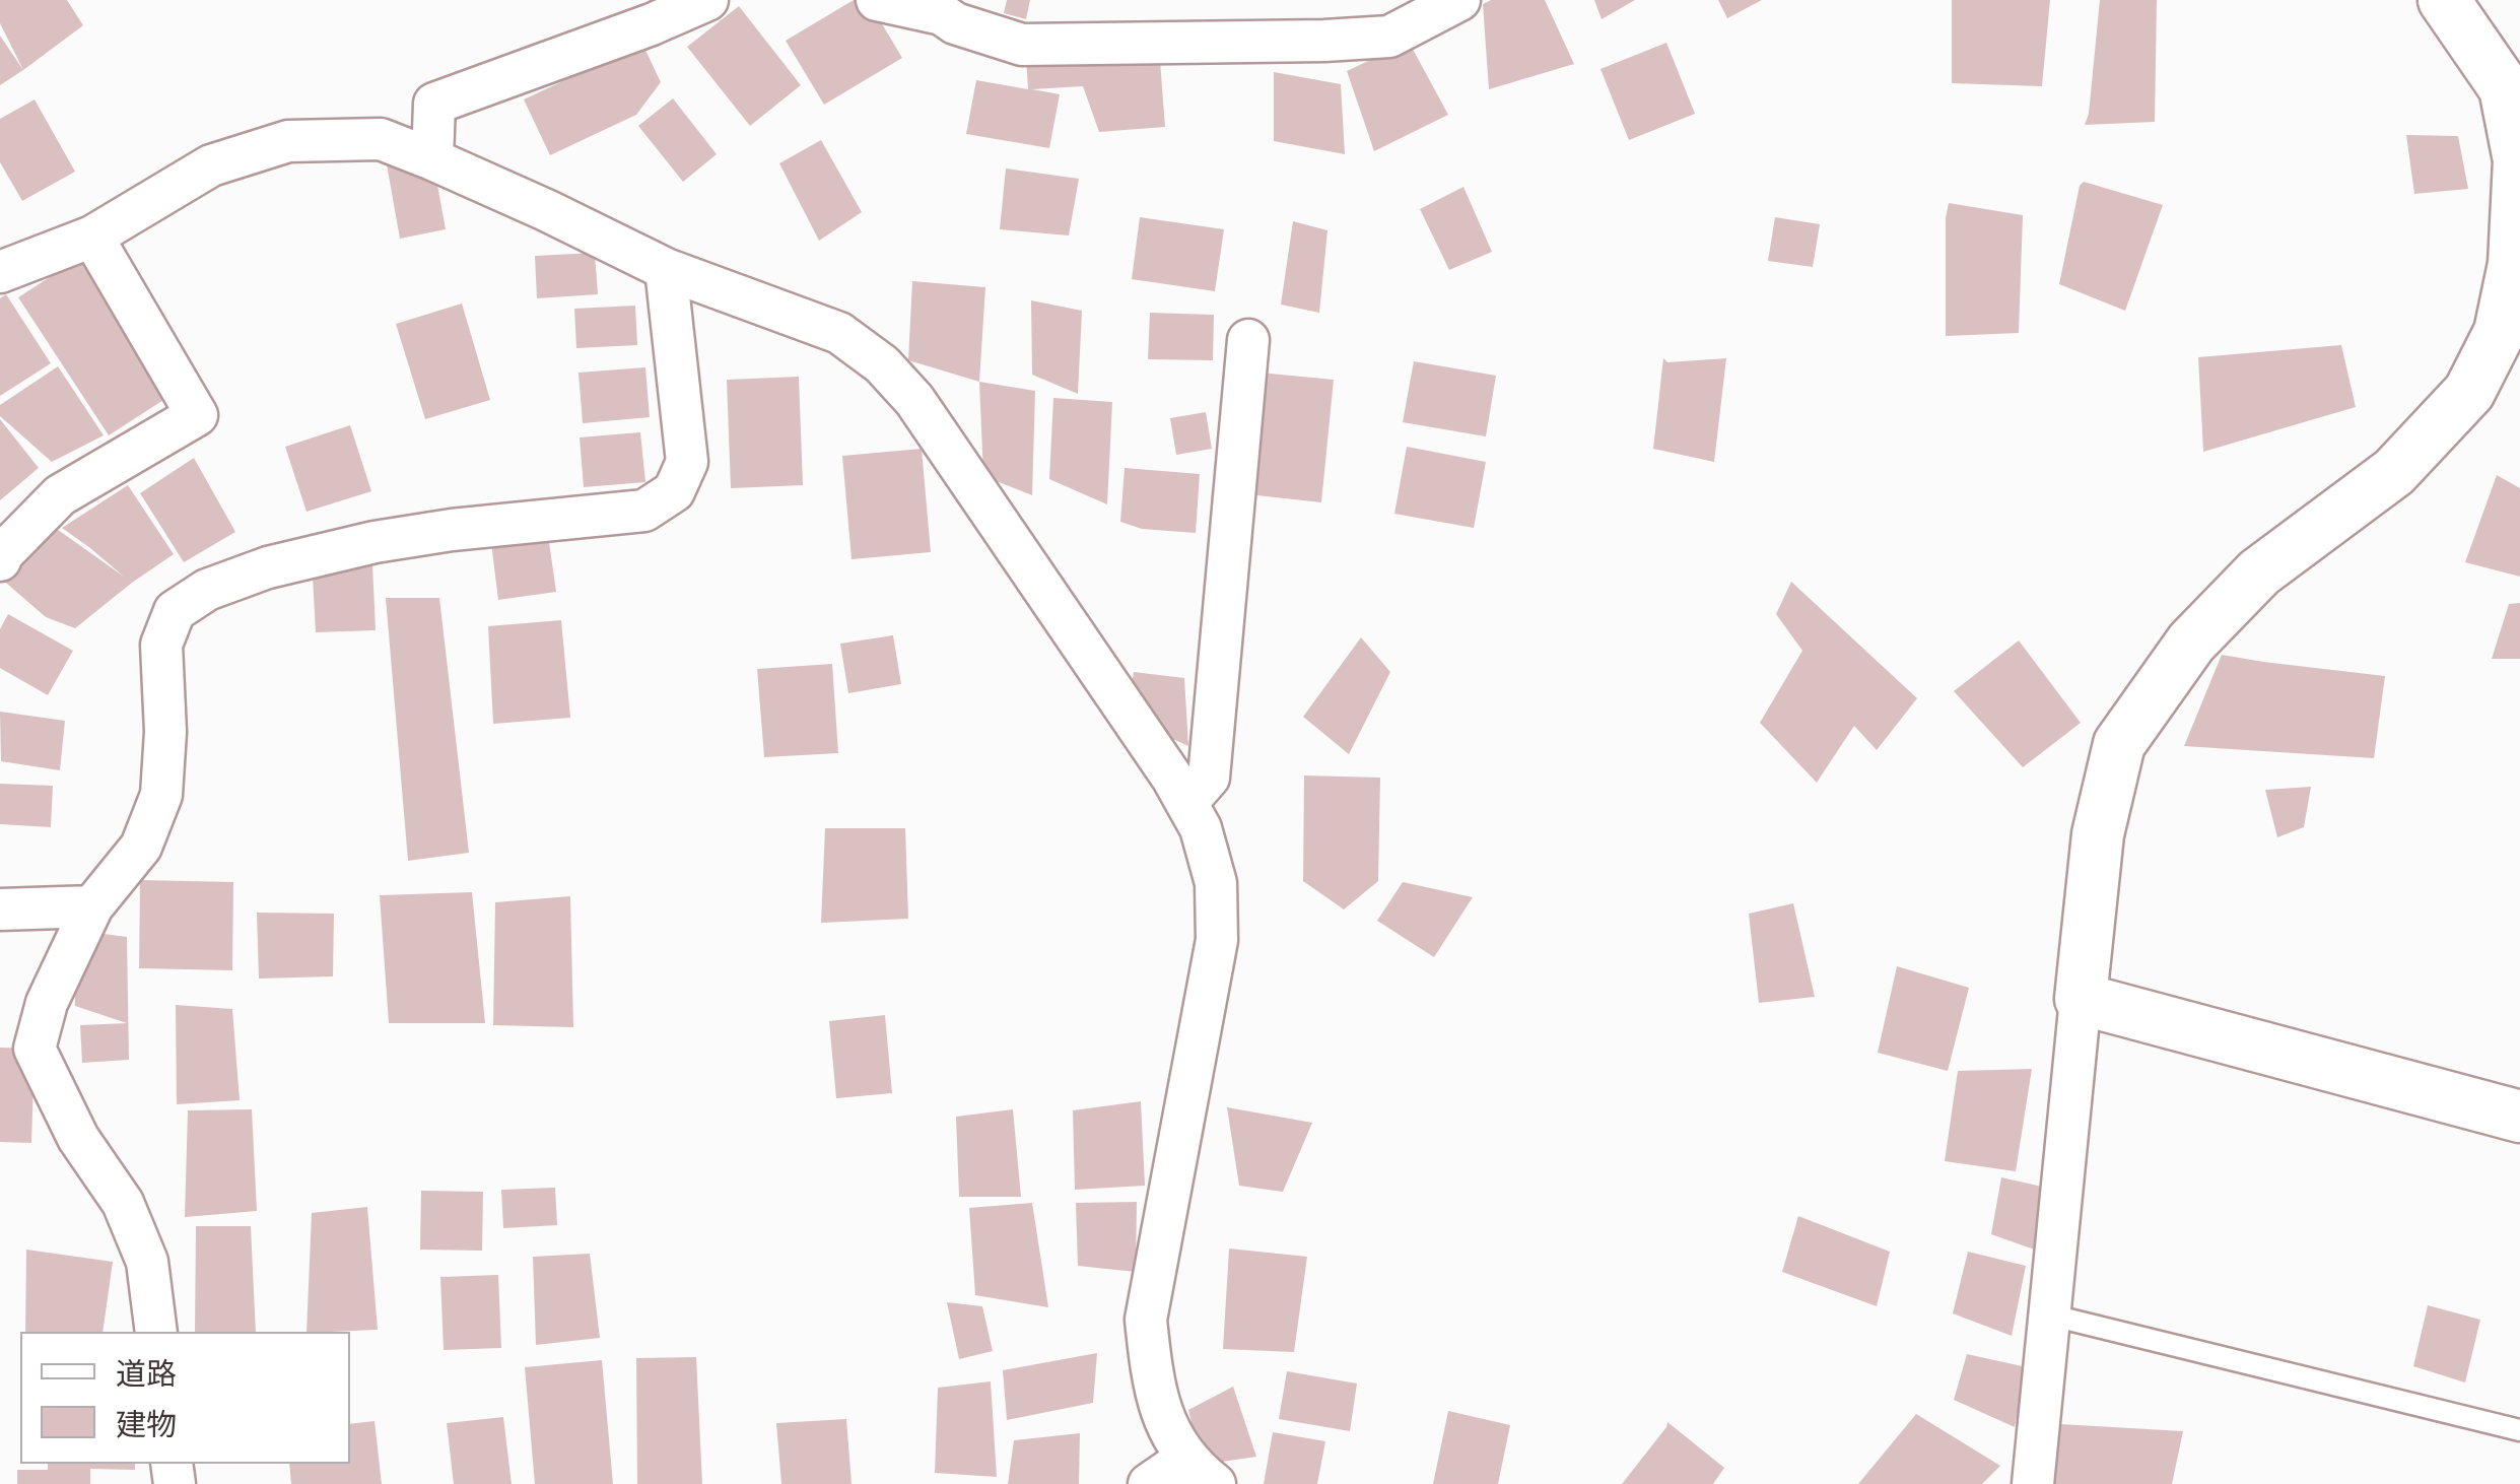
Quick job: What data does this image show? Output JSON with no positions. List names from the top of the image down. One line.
{"legend":["道路","建物"]}
